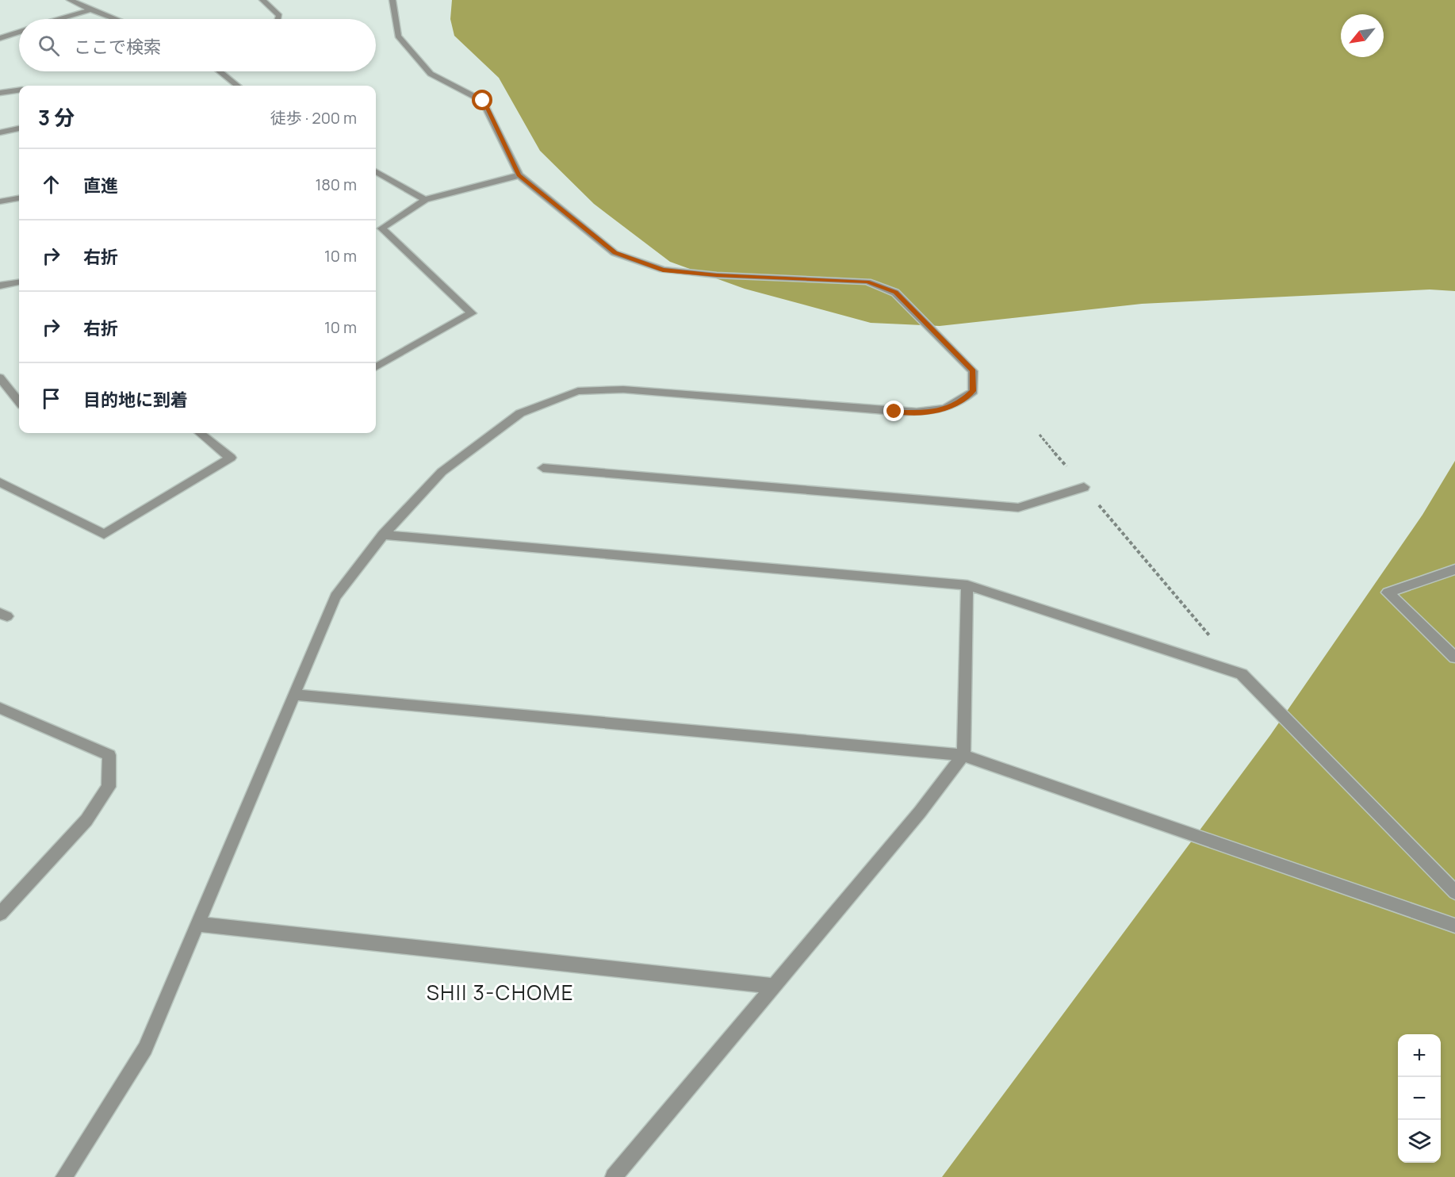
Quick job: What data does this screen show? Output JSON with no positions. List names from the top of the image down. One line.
{"districts":["SHII 3-CHOME"],"north":"bottom left","page":{"search":"ここで検索","heading":["3 分","徒歩 · 200 m"],"list":[["直進","180 m"],["右折","10 m"],["右折","10 m"],"目的地に到着"],"map_buttons":["+","−"]}}
